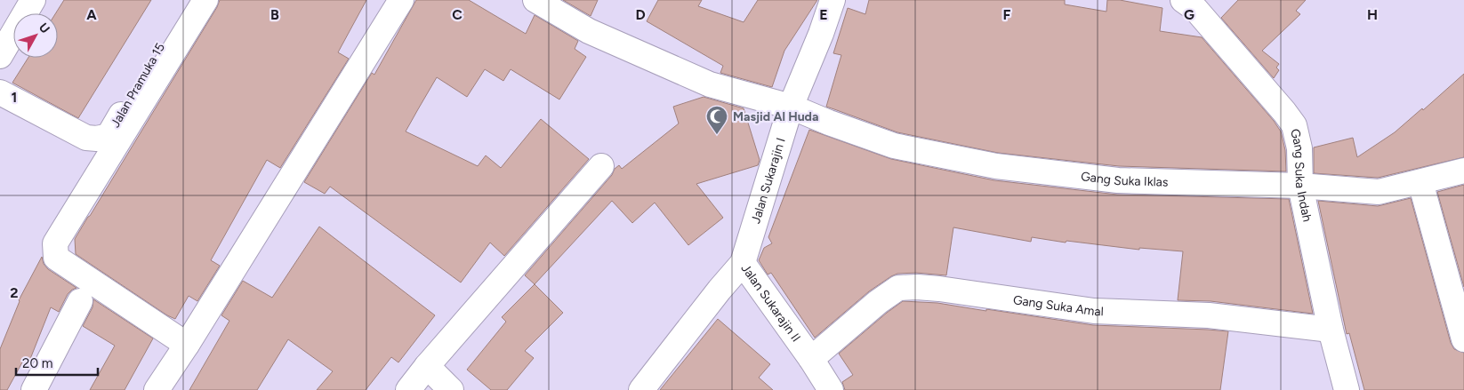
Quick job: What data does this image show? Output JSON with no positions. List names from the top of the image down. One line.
{"streets":{"street":["Jalan Pramuka 15","Gang Suka Indah","Gang Suka Iklas","Jalan Sukarajin I","Gang Suka Amal","Jalan Sukarajin II"]},"crossings":[["Gang Suka Indah","Gang Suka Iklas"],["Gang Suka Indah","Gang Suka Amal"],["Gang Suka Iklas","Jalan Sukarajin I"],["Jalan Sukarajin I","Jalan Sukarajin II"],["Gang Suka Amal","Jalan Sukarajin II"]],"places":{"mosque":["Masjid Al Huda"]},"scale_bar":"20 m","north":"top right","grid":{"columns":["A","B","C","D","E","F","G","H"],"rows":["1","2"]}}
